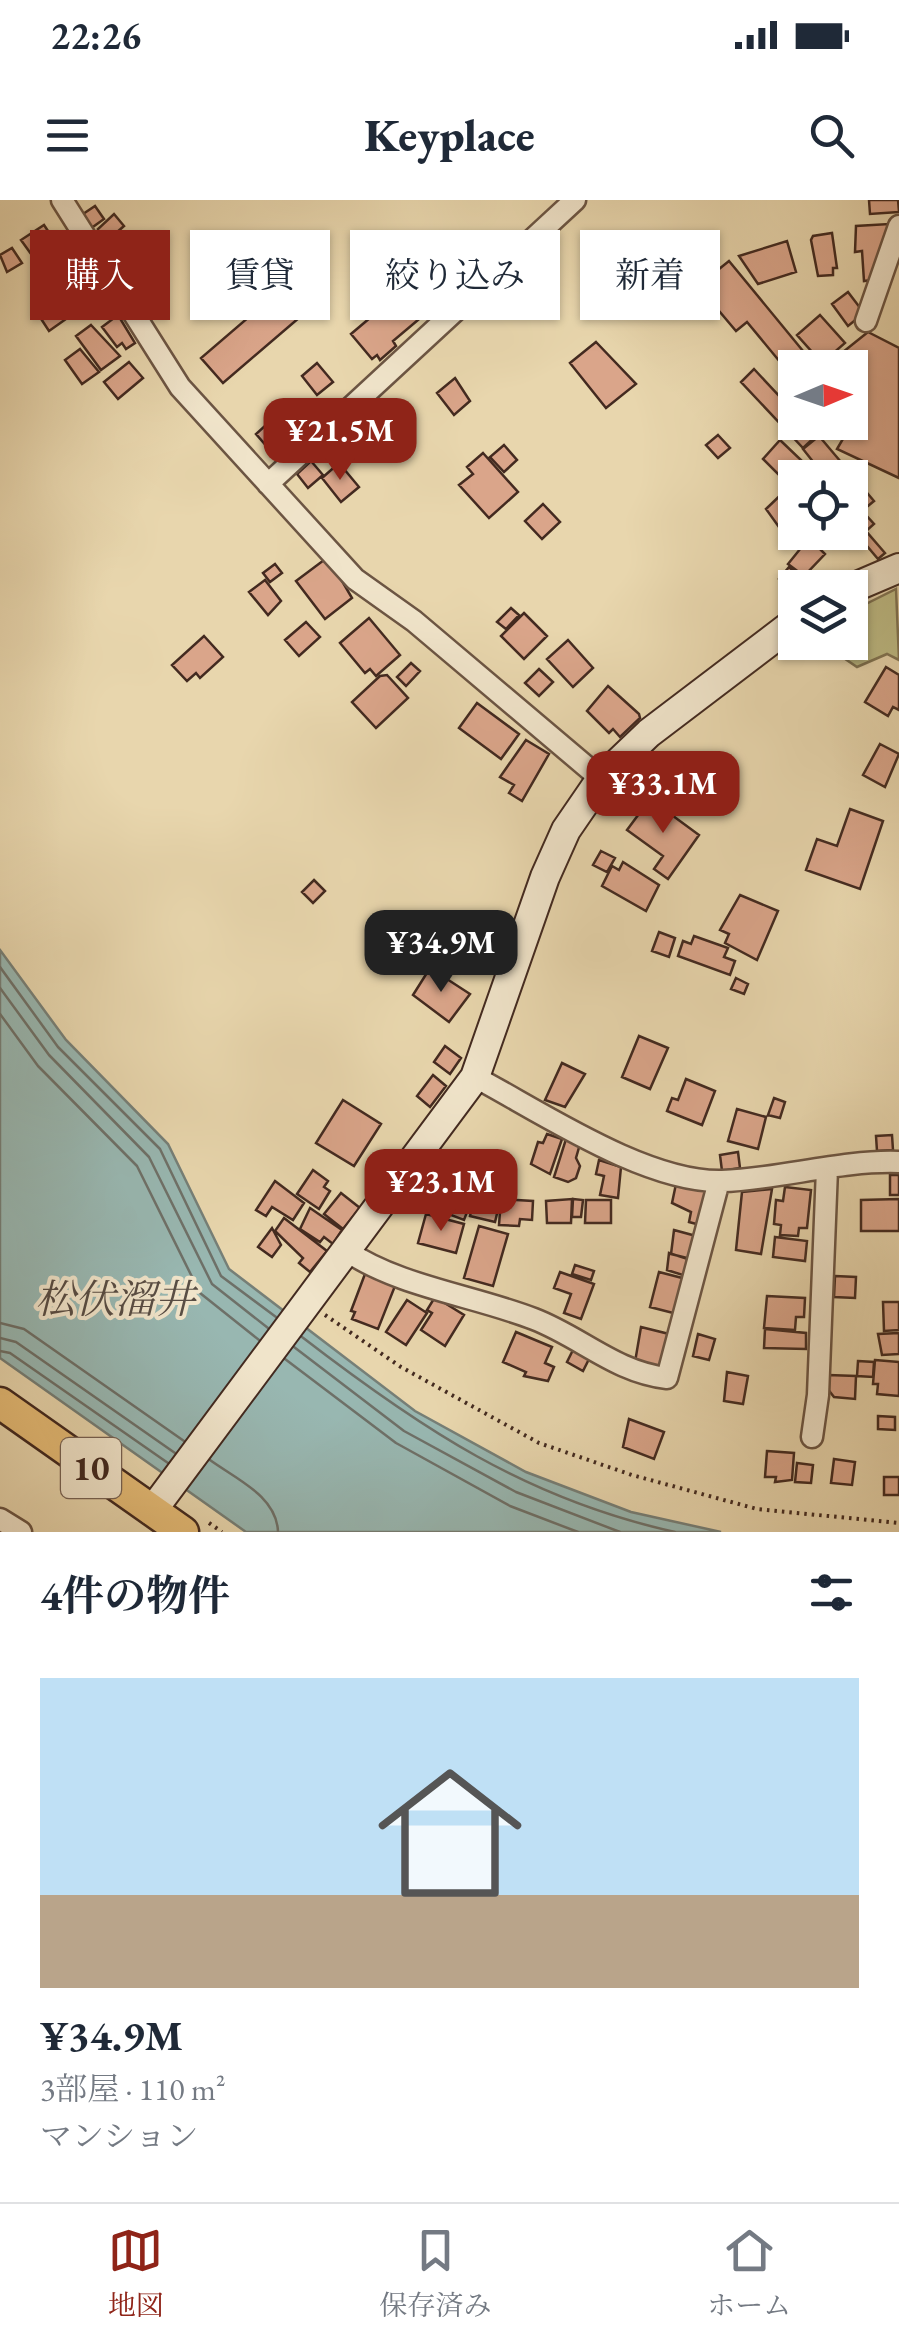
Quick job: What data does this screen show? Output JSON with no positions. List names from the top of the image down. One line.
{"streets":{"main road":["10"]},"water":["松伏溜井"],"north":"right","page":{"status":"22:26","header":"Keyplace","chip":["購入","賃貸","絞り込み","新着"],"price":["¥21.5M","¥33.1M","¥34.9M","¥23.1M"],"heading":"4件の物件","list":[{"name":"¥34.9M","note":"3部屋 · 110 m² · マンション"}],"tabs":["地図","保存済み","ホーム"]}}
